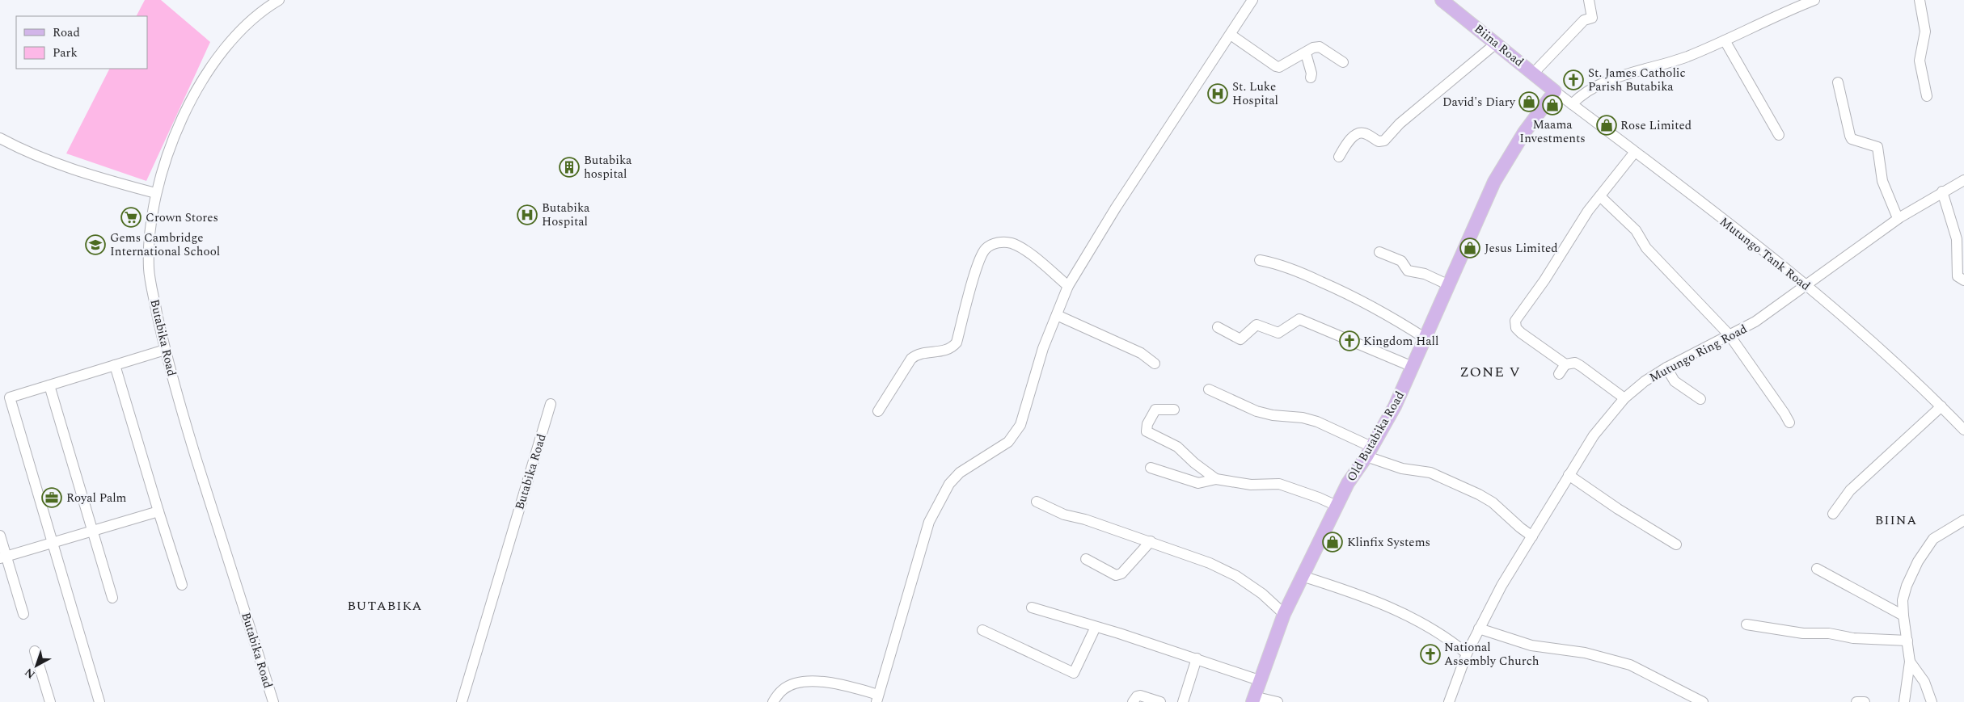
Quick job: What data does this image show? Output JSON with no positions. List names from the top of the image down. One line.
{"streets":{"main road":["Biina Road","Old Butabika Road"],"street":["Mutungo Tank Road","Butabika Road","Mutungo Ring Road"]},"crossings":[["Biina Road","Mutungo Tank Road"],["Biina Road","Old Butabika Road"],["Mutungo Tank Road","Mutungo Ring Road"],["Mutungo Tank Road","Old Butabika Road"]],"districts":["ZONE V","BIINA","BUTABIKA"],"places":{"church":["St. James Catholic Parish Butabika","Kingdom Hall","National Assembly Church"],"hospital":["St. Luke Hospital","Butabika Hospital"],"shop":["David's Diary","Maama Investments","Rose Limited","Jesus Limited","Klinfix Systems"],"building":["Butabika hospital"],"supermarket":["Crown Stores"],"school or university":["Gems Cambridge International School"],"office":["Royal Palm"]},"legend":["Road","Park"],"north":"bottom left"}
